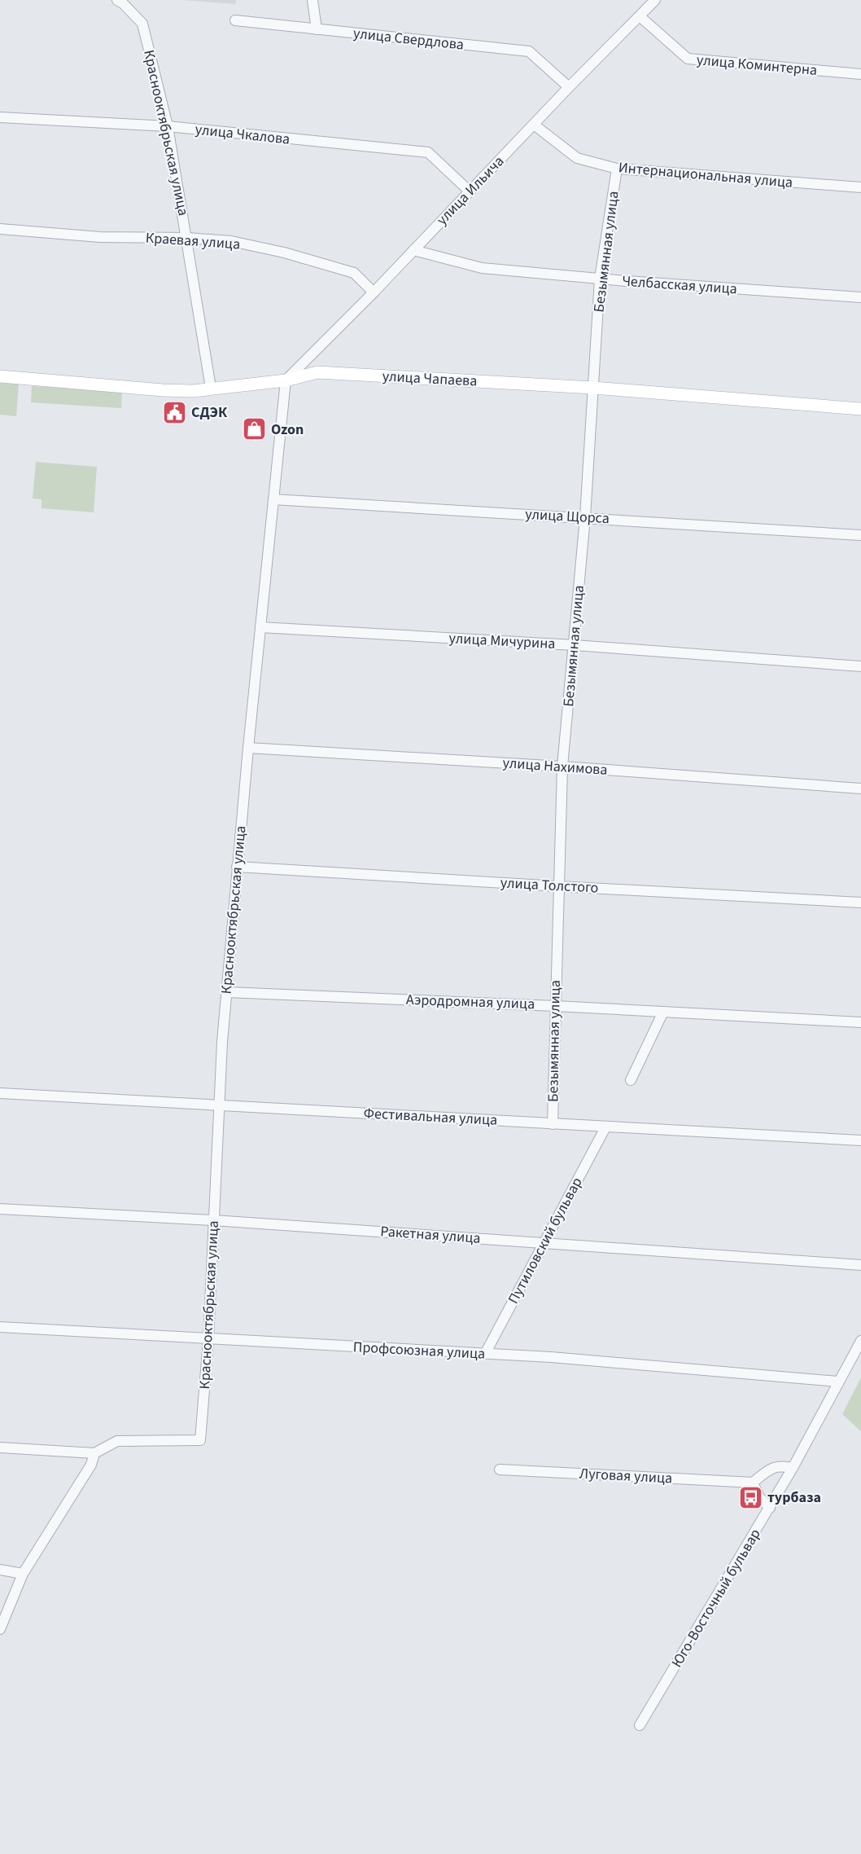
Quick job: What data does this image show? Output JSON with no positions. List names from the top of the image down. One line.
{"streets":{"main road":["улица Чапаева"],"street":["улица Свердлова","улица Коминтерна","Краснооктябрьская улица","улица Чкалова","Интернациональная улица","улица Ильича","Краевая улица","Безымянная улица","Челбасская улица","улица Щорса","улица Мичурина","улица Нахимова","улица Толстого","Аэродромная улица","Фестивальная улица","Ракетная улица","Путиловский бульвар","Профсоюзная улица","Луговая улица","Юго-Восточный бульвар"]},"crossings":[["улица Свердлова","улица Ильича"],["улица Коминтерна","улица Ильича"],["Краснооктябрьская улица","улица Чкалова"],["Краснооктябрьская улица","улица Ильича"],["Краснооктябрьская улица","Краевая улица"],["Краснооктябрьская улица","улица Чапаева"],["Краснооктябрьская улица","улица Щорса"],["Краснооктябрьская улица","улица Мичурина"],["Краснооктябрьская улица","улица Нахимова"],["Краснооктябрьская улица","улица Толстого"],["Краснооктябрьская улица","Аэродромная улица"],["Краснооктябрьская улица","Фестивальная улица"],["Краснооктябрьская улица","Ракетная улица"],["Краснооктябрьская улица","Профсоюзная улица"],["улица Чкалова","улица Ильича"],["Интернациональная улица","улица Ильича"],["Интернациональная улица","Безымянная улица"],["улица Ильича","Краевая улица"],["улица Ильича","Челбасская улица"],["улица Ильича","улица Чапаева"],["Безымянная улица","Челбасская улица"],["Безымянная улица","улица Чапаева"],["Безымянная улица","улица Щорса"],["Безымянная улица","улица Мичурина"],["Безымянная улица","улица Нахимова"],["Безымянная улица","улица Толстого"],["Безымянная улица","Аэродромная улица"],["Безымянная улица","Фестивальная улица"],["Фестивальная улица","Путиловский бульвар"],["Ракетная улица","Путиловский бульвар"],["Путиловский бульвар","Профсоюзная улица"],["Профсоюзная улица","Юго-Восточный бульвар"]],"places":{"public building":["СДЭК"],"shop":["Ozon"],"bus stop":["турбаза"]}}
